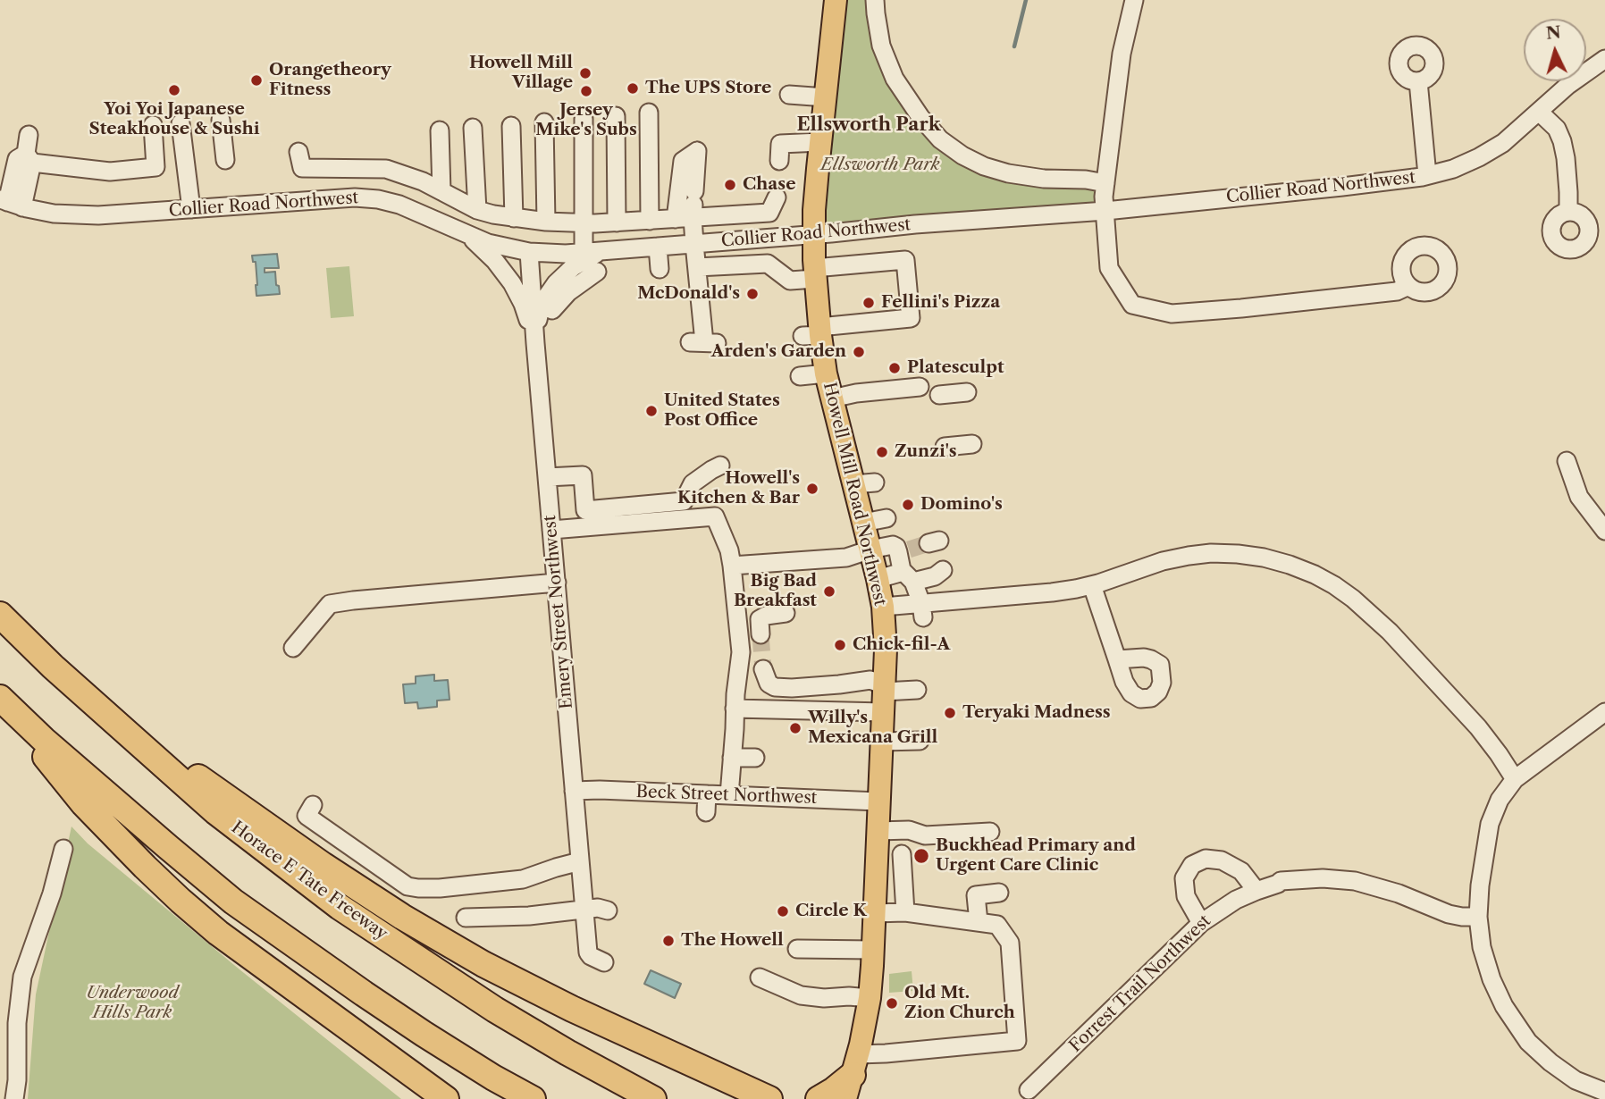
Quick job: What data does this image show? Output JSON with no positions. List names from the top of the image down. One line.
{"streets":{"highway":["Horace E Tate Freeway"],"main road":["Howell Mill Road Northwest"],"street":["Collier Road Northwest","Emery Street Northwest","Beck Street Northwest","Forrest Trail Northwest"]},"crossings":[["Collier Road Northwest","Howell Mill Road Northwest"],["Collier Road Northwest","Emery Street Northwest"],["Howell Mill Road Northwest","Beck Street Northwest"],["Emery Street Northwest","Beck Street Northwest"]],"districts":["Ellsworth Park"],"parks":["Ellsworth Park","Underwood Hills Park"],"places":["Howell Mill Village","Orangetheory Fitness","The UPS Store","Yoi Yoi Japanese Steakhouse & Sushi","Jersey Mike's Subs","Chase","McDonald's","Fellini's Pizza","Arden's Garden","Platesculpt","United States Post Office","Zunzi's","Howell's Kitchen & Bar","Domino's","Big Bad Breakfast","Chick-fil-A","Teryaki Madness","Willy's Mexicana Grill","Buckhead Primary and Urgent Care Clinic","Circle K","The Howell","Old Mt. Zion Church"],"north":"top"}
